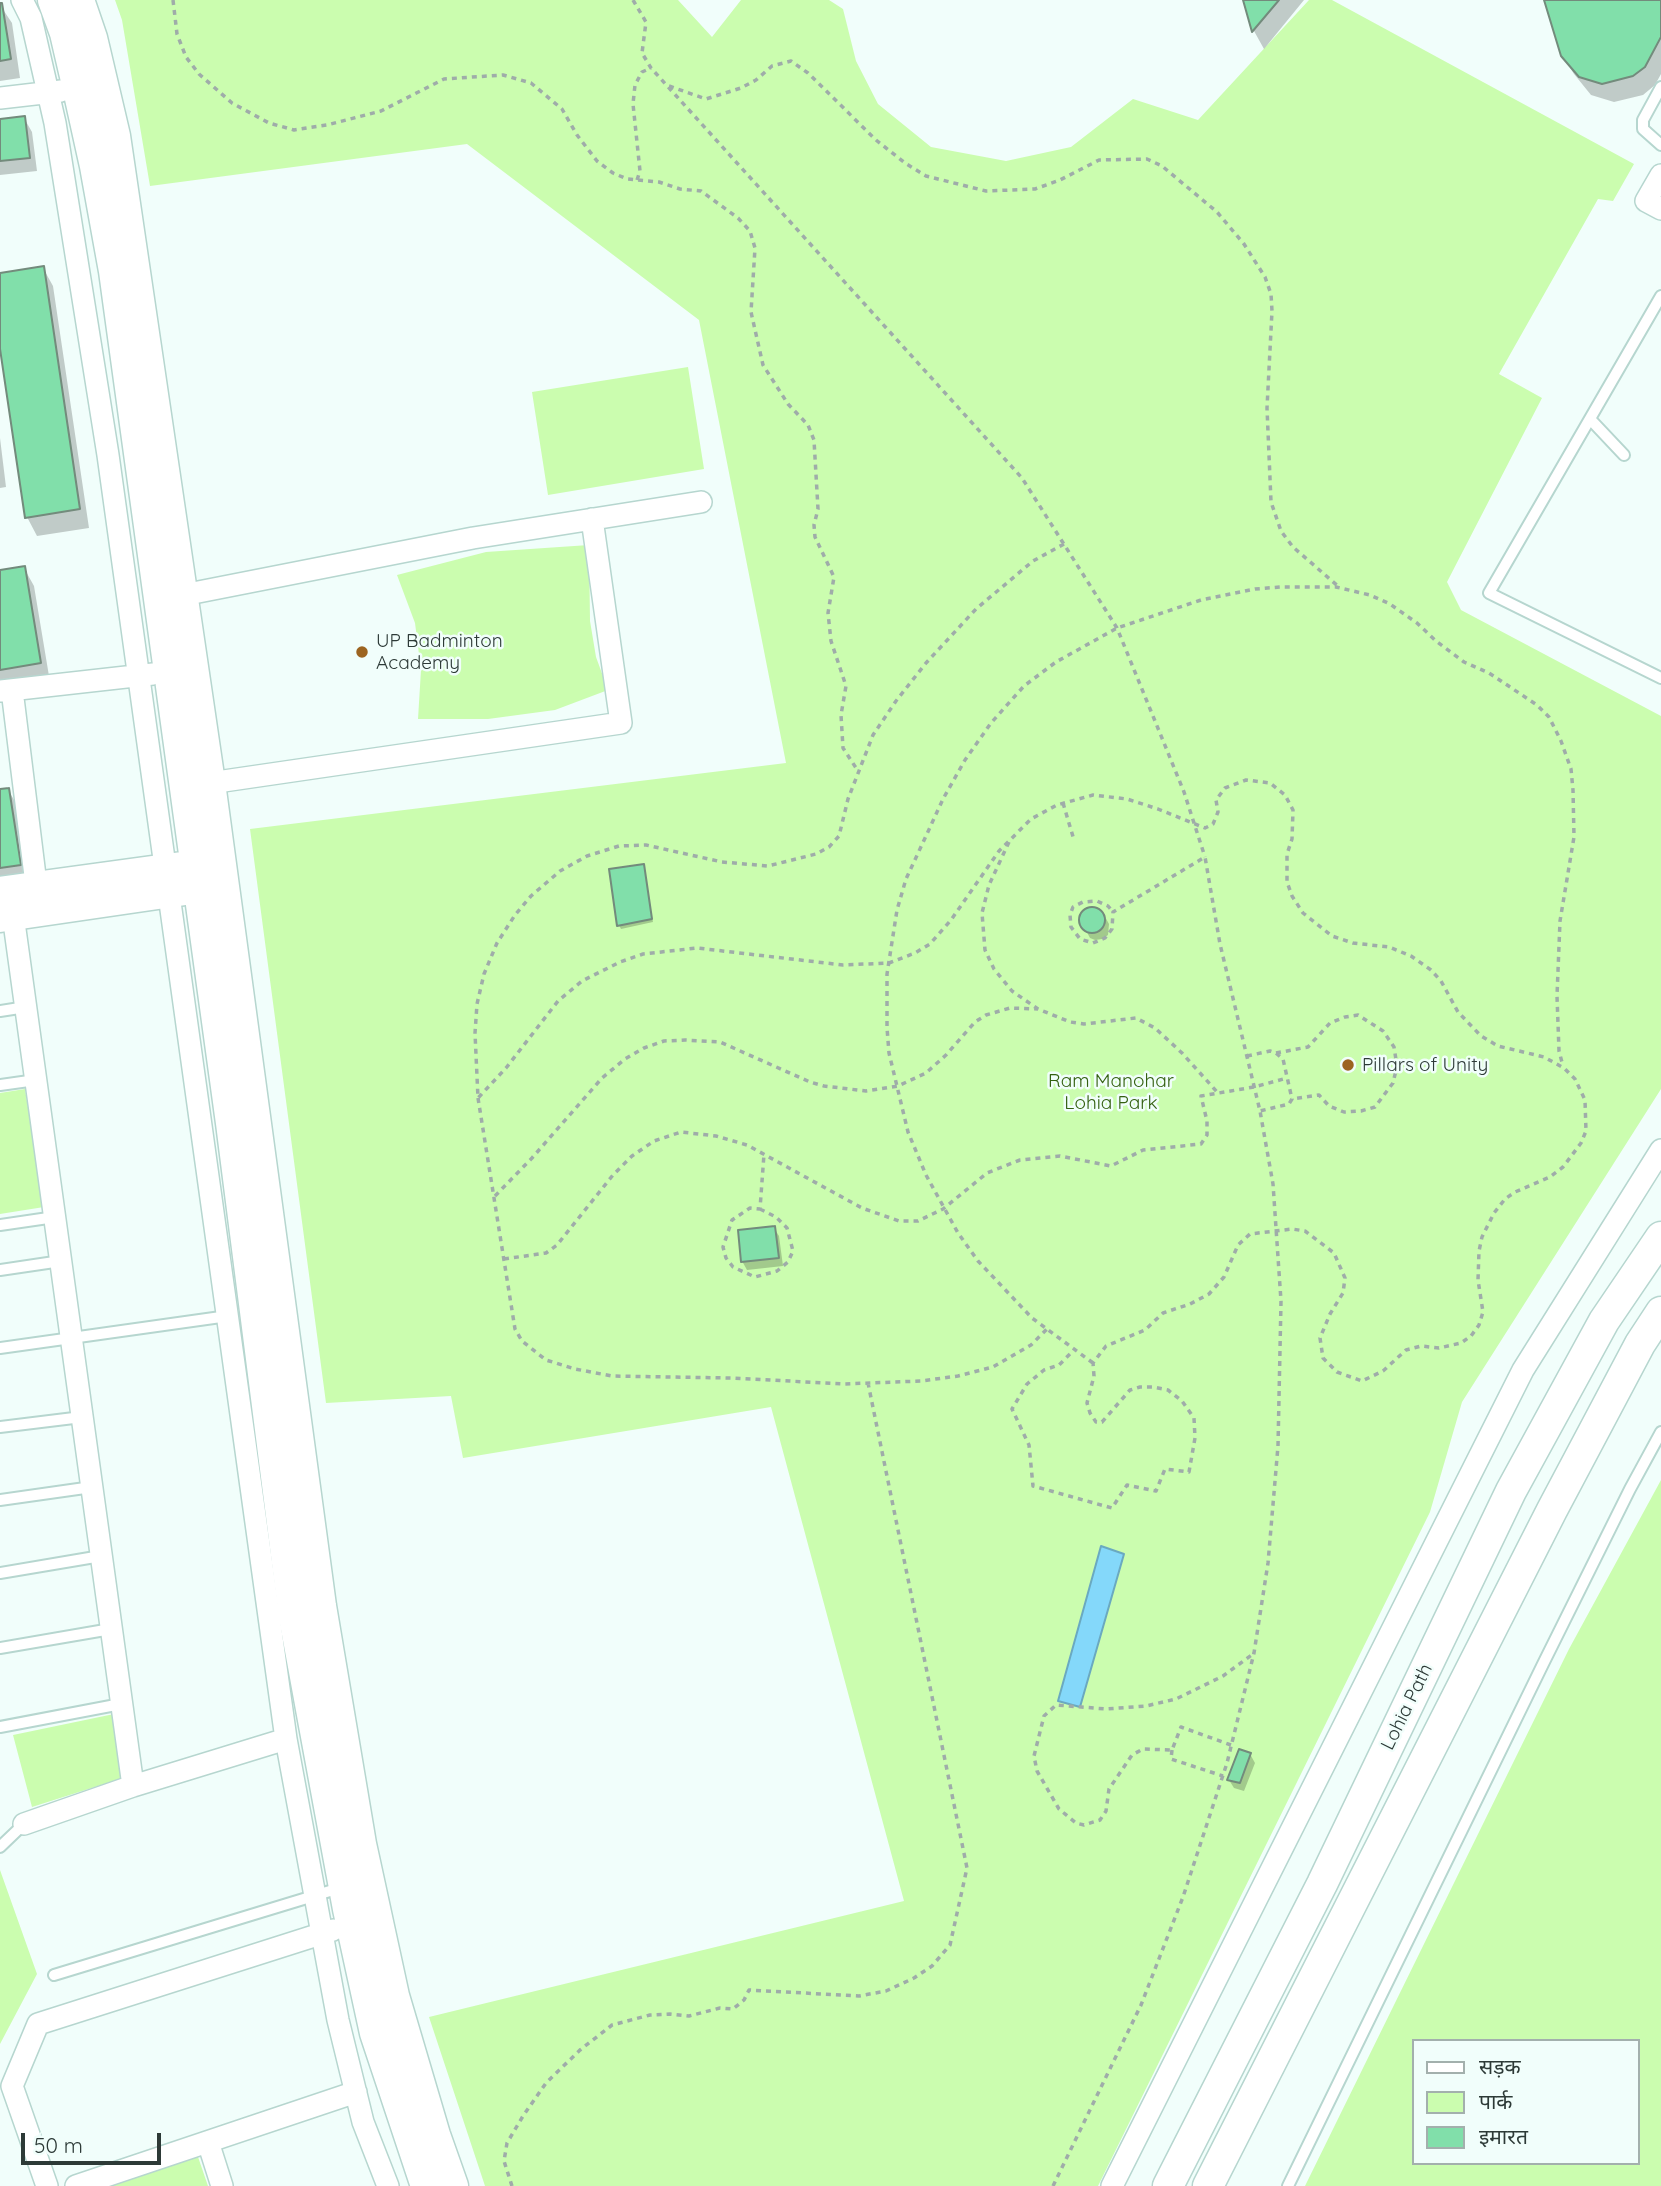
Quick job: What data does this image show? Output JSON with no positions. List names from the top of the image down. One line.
{"streets":{"street":["Lohia Path"]},"parks":["Ram Manohar Lohia Park"],"places":["UP Badminton Academy","Pillars of Unity"],"legend":["सड़क","पार्क","इमारत"],"scale_bar":"50 m"}
